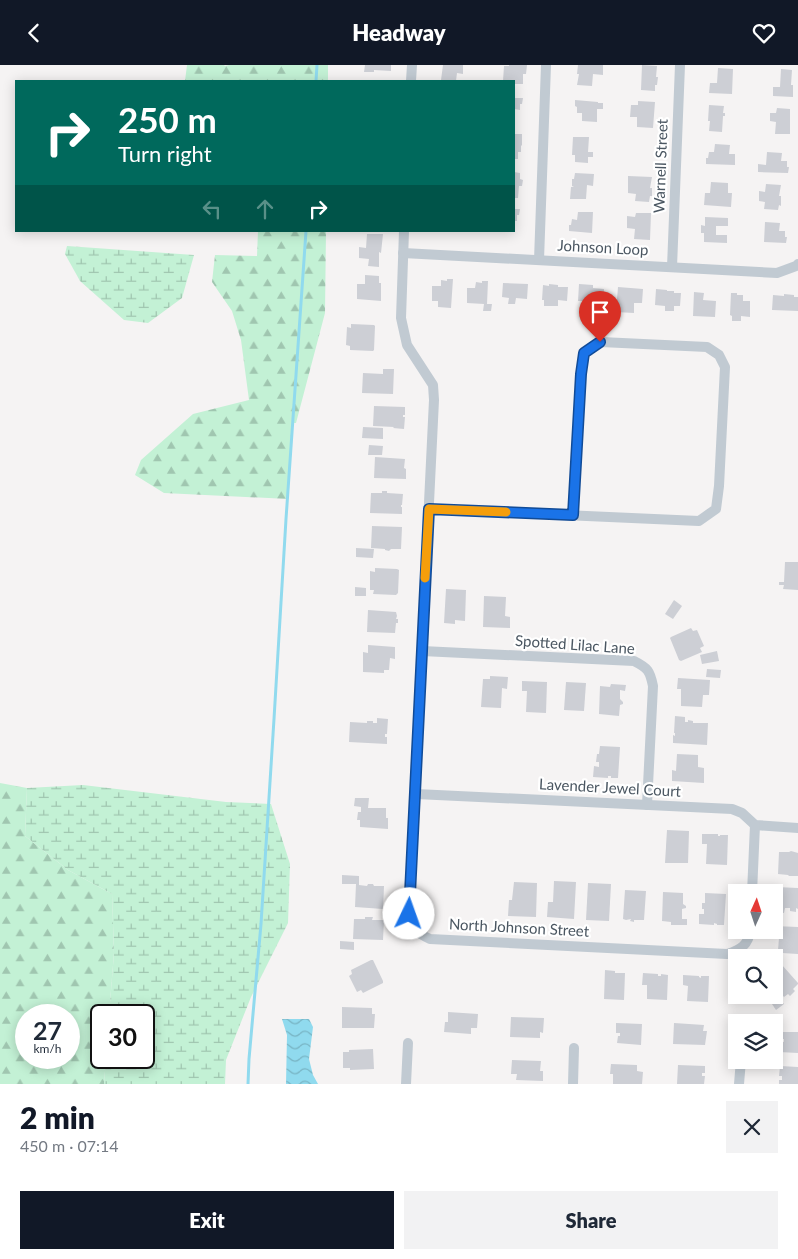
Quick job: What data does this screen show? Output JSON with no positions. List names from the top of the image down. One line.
{"streets":{"street":["Warnell Street","Johnson Loop","Spotted Lilac Lane","Lavender Jewel Court","North Johnson Street"]},"crossings":[["Warnell Street","Johnson Loop"],["Johnson Loop","North Johnson Street"],["Spotted Lilac Lane","Lavender Jewel Court"],["Spotted Lilac Lane","North Johnson Street"],["Lavender Jewel Court","North Johnson Street"]],"north":"top","page":{"header":"Headway","turn":["250 m","Turn right"],"speed":"27 km/h","limit":"30","heading":["2 min","450 m · 07:14"],"buttons":["Exit","Share"]}}
